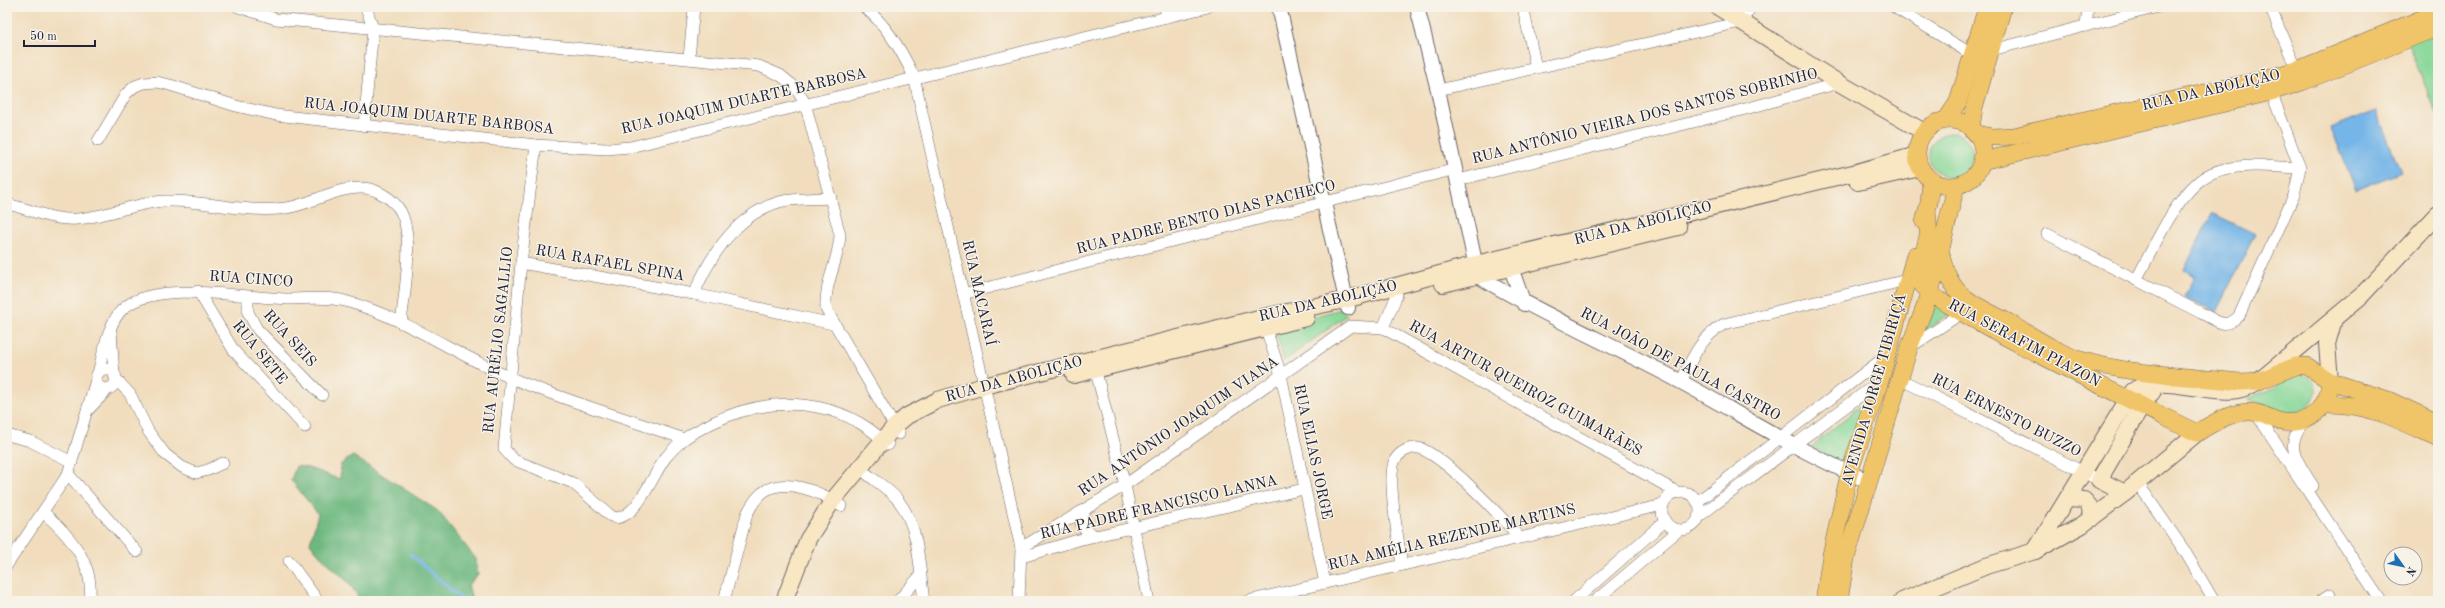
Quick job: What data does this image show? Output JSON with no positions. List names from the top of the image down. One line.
{"streets":{"main road":["RUA DA ABOLIÇÃO","RUA SERAFIM PIAZON","AVENIDA JORGE TIBIRIÇÁ"],"street":["RUA JOAQUIM DUARTE BARBOSA","RUA ANTÔNIO VIEIRA DOS SANTOS SOBRINHO","RUA PADRE BENTO DIAS PACHECO","RUA RAFAEL SPINA","RUA CINCO","RUA MACARAÍ","RUA SEIS","RUA AURÉLIO SAGALLIO","RUA SETE","RUA JOÃO DE PAULA CASTRO","RUA ARTUR QUEIROZ GUIMARÃES","RUA ERNESTO BUZZO","RUA ANTÔNIO JOAQUIM VIANA","RUA ELIAS JORGE","RUA PADRE FRANCISCO LANNA","RUA AMÉLIA REZENDE MARTINS"]},"crossings":[["RUA DA ABOLIÇÃO","RUA MACARAÍ"],["RUA DA ABOLIÇÃO","RUA JOÃO DE PAULA CASTRO"],["RUA DA ABOLIÇÃO","AVENIDA JORGE TIBIRIÇÁ"],["RUA DA ABOLIÇÃO","RUA ELIAS JORGE"],["RUA JOAQUIM DUARTE BARBOSA","RUA MACARAÍ"],["RUA JOAQUIM DUARTE BARBOSA","RUA AURÉLIO SAGALLIO"],["RUA ANTÔNIO VIEIRA DOS SANTOS SOBRINHO","RUA PADRE BENTO DIAS PACHECO"],["RUA PADRE BENTO DIAS PACHECO","RUA MACARAÍ"],["RUA RAFAEL SPINA","RUA AURÉLIO SAGALLIO"],["RUA CINCO","RUA SEIS"],["RUA CINCO","RUA AURÉLIO SAGALLIO"],["RUA CINCO","RUA SETE"],["RUA MACARAÍ","RUA ANTÔNIO JOAQUIM VIANA"],["RUA MACARAÍ","RUA PADRE FRANCISCO LANNA"],["RUA SERAFIM PIAZON","AVENIDA JORGE TIBIRIÇÁ"],["RUA JOÃO DE PAULA CASTRO","AVENIDA JORGE TIBIRIÇÁ"],["RUA ARTUR QUEIROZ GUIMARÃES","RUA ANTÔNIO JOAQUIM VIANA"],["RUA ARTUR QUEIROZ GUIMARÃES","RUA AMÉLIA REZENDE MARTINS"],["AVENIDA JORGE TIBIRIÇÁ","RUA ERNESTO BUZZO"],["RUA ANTÔNIO JOAQUIM VIANA","RUA ELIAS JORGE"],["RUA ANTÔNIO JOAQUIM VIANA","RUA PADRE FRANCISCO LANNA"],["RUA ELIAS JORGE","RUA PADRE FRANCISCO LANNA"],["RUA ELIAS JORGE","RUA AMÉLIA REZENDE MARTINS"]],"scale_bar":"50 m","north":"bottom right"}
